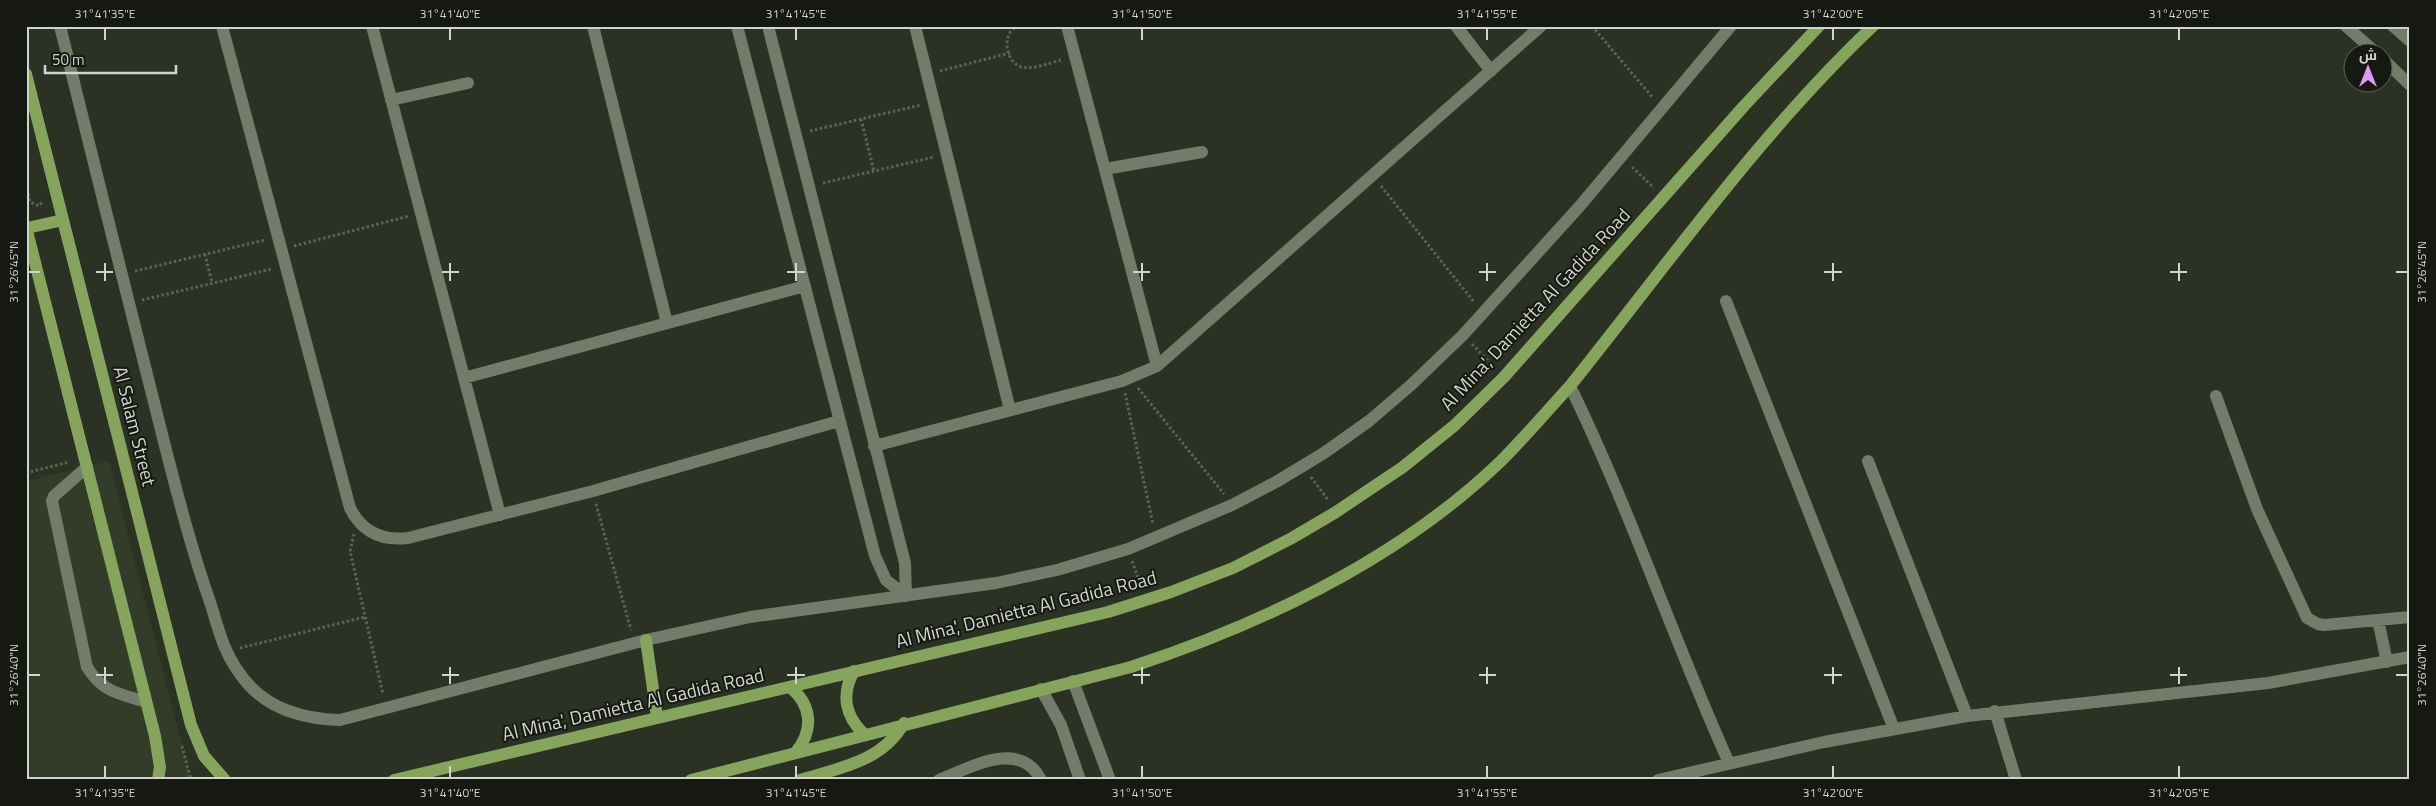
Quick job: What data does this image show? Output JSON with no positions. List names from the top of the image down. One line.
{"streets":{"main road":["Al Mina', Damietta Al Gadida Road","Al Salam Street"]},"scale_bar":"50 m","north":"top","coordinates":["31°41'35\"E","31°41'40\"E","31°41'45\"E","31°41'50\"E","31°41'55\"E","31°42'00\"E","31°42'05\"E","31°26'45\"N","31°26'40\"N"]}
